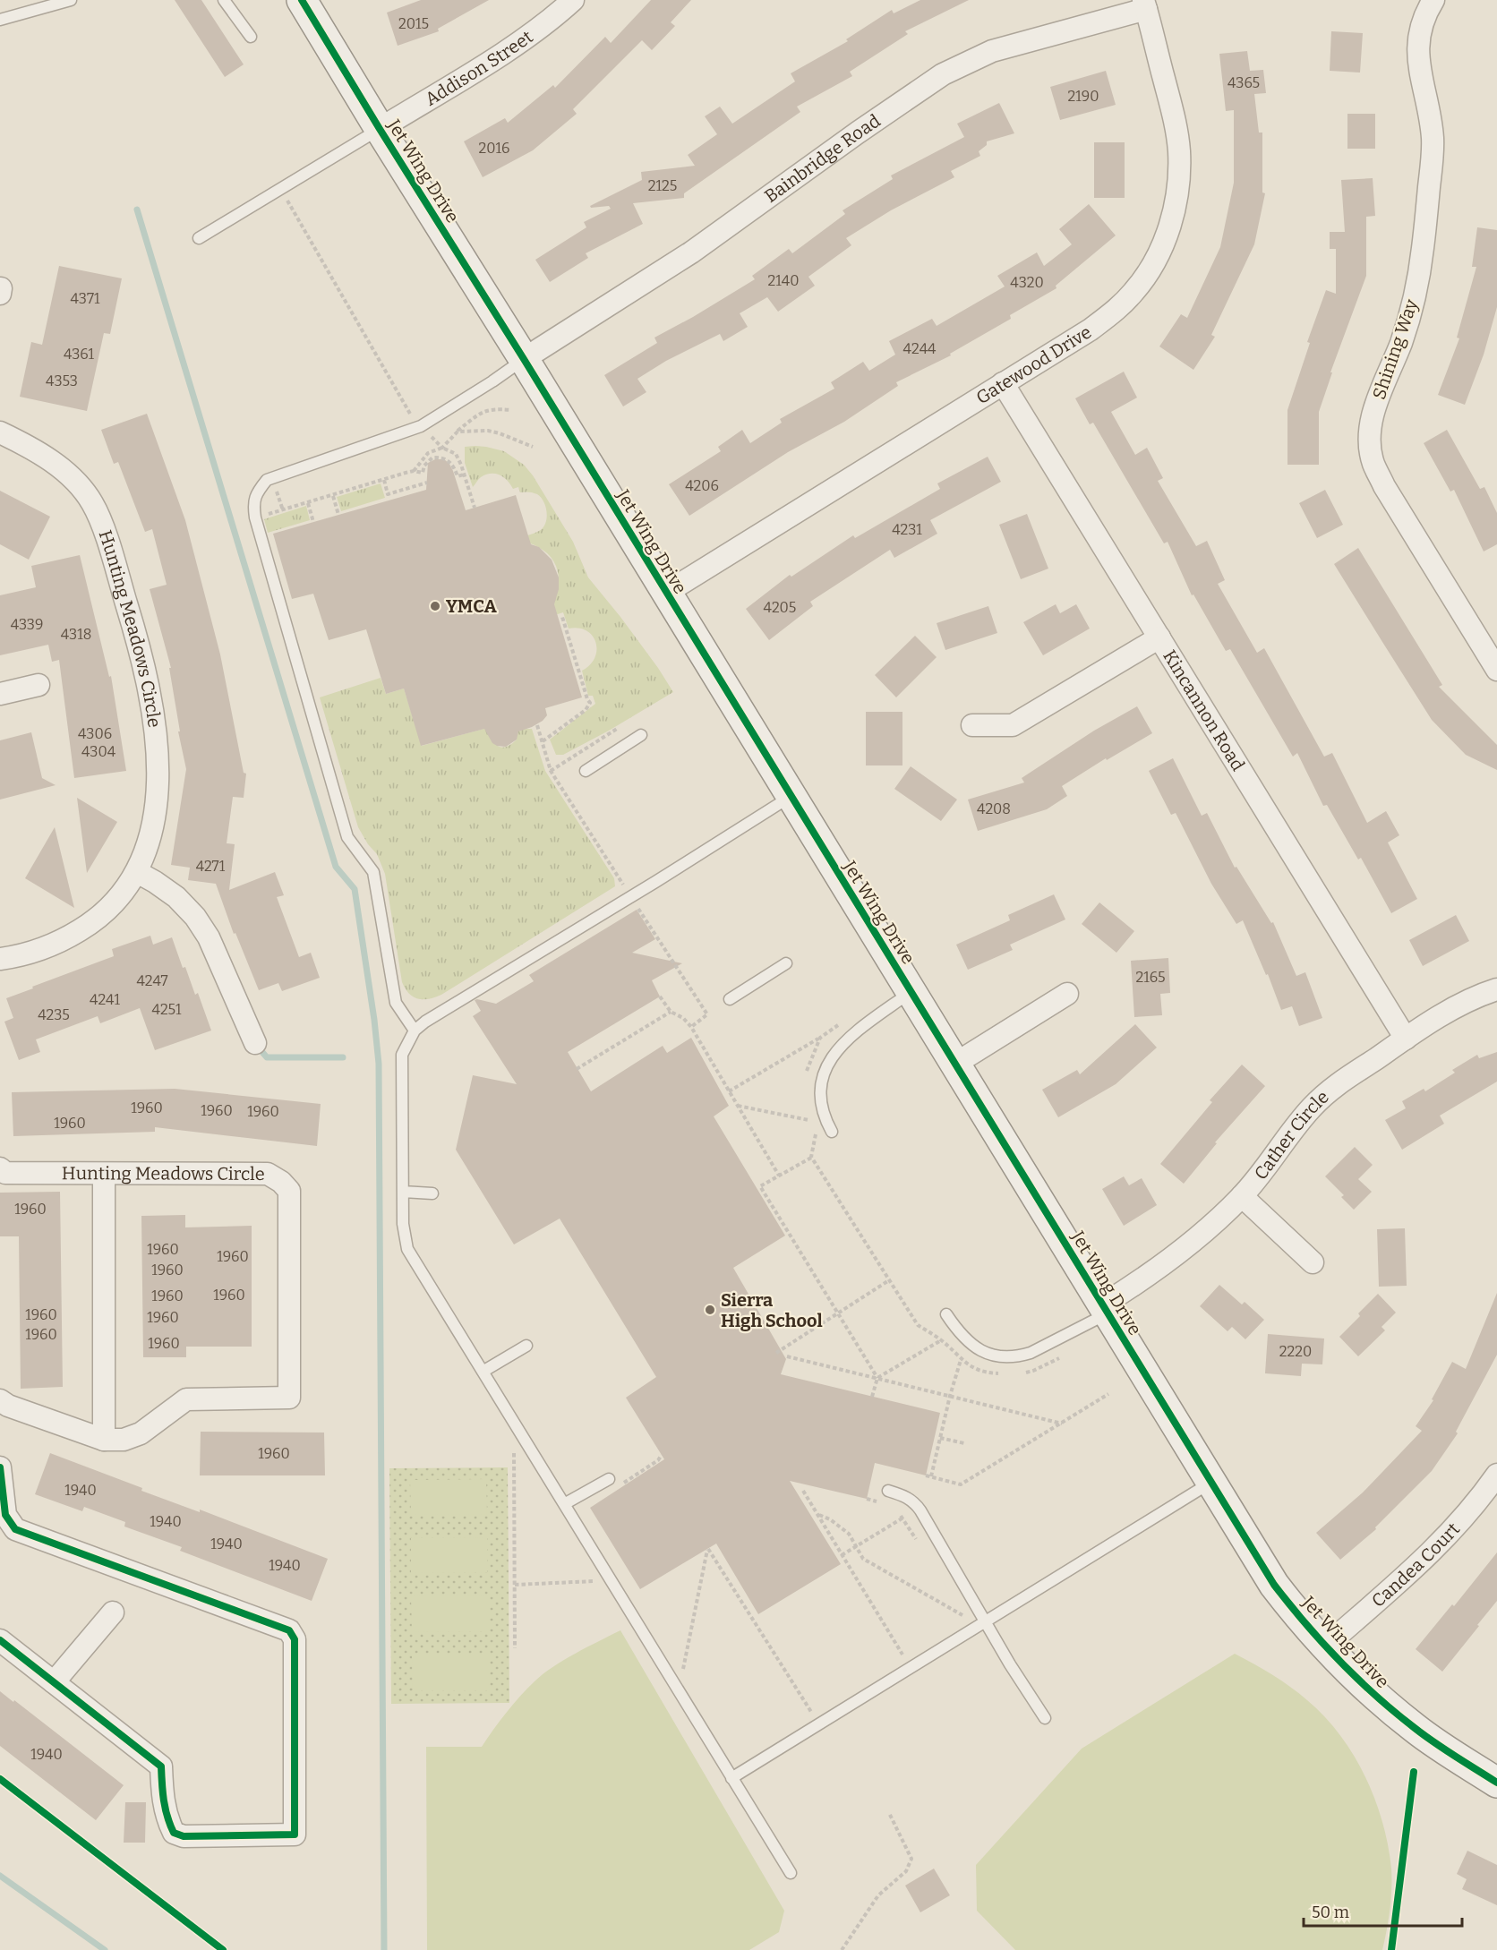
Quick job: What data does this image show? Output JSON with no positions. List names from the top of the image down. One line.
{"streets":{"main road":["Jet Wing Drive"],"street":["Addison Street","Bainbridge Road","Shining Way","Gatewood Drive","Hunting Meadows Circle","Kincannon Road","Cather Circle","Candea Court"]},"crossings":[["Addison Street","Jet Wing Drive"],["Bainbridge Road","Jet Wing Drive"],["Bainbridge Road","Gatewood Drive"],["Jet Wing Drive","Gatewood Drive"],["Jet Wing Drive","Cather Circle"],["Jet Wing Drive","Candea Court"],["Gatewood Drive","Kincannon Road"],["Kincannon Road","Cather Circle"]],"places":["YMCA","Sierra High School"],"house_numbers":["2015","4365","2190","2016","2125","2140","4320","4371","4244","4361","4353","4206","4231","4205","4339","4318","4306","4304","4208","4271","2165","4247","4241","4251","4235","1960","1960","1960","1960","1960","1960","1960","1960","1960","1960","1960","1960","1960","1960","2220","1960","1940","1940","1940","1940","1940"],"scale_bar":"50 m"}
